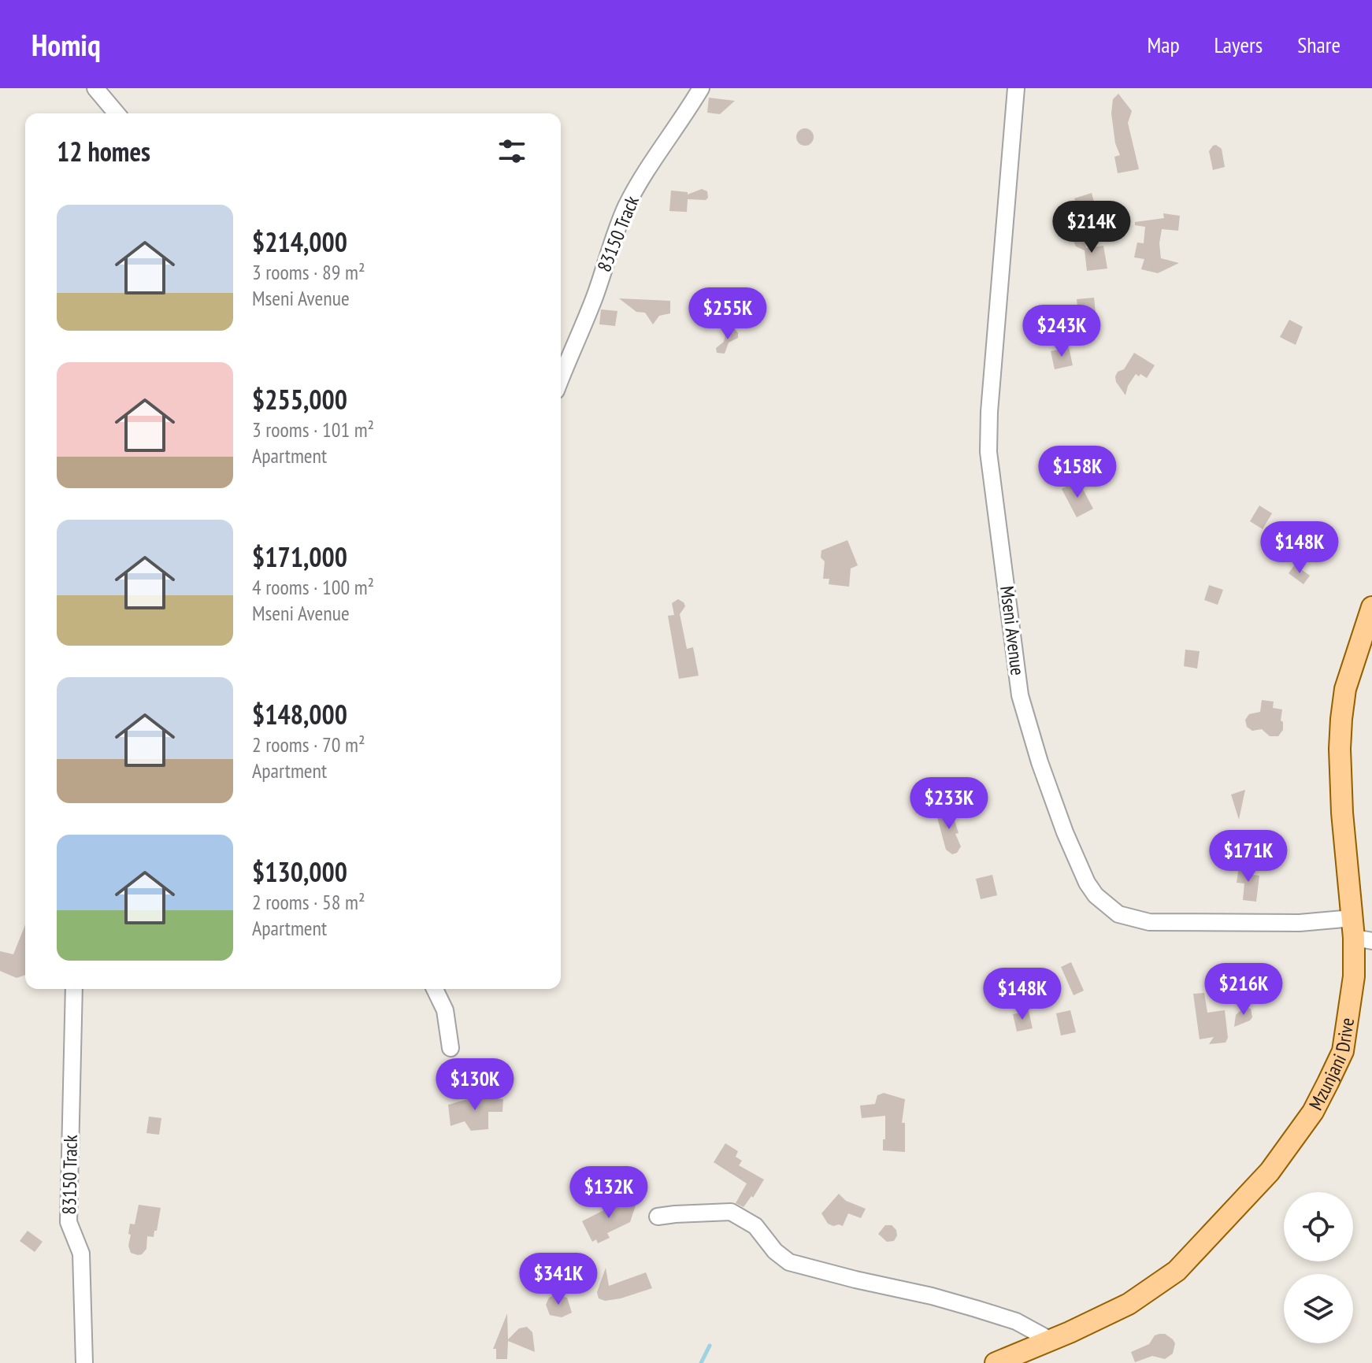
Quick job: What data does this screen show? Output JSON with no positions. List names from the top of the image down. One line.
{"streets":{"main road":["Mzunjani Drive"],"street":["83150 Track","Mseni Avenue"]},"crossings":[["Mseni Avenue","Mzunjani Drive"]],"page":{"header":"Homiq","nav":["Map","Layers","Share"],"heading":"12 homes","list":[{"name":"$214,000","note":"3 rooms · 89 m² · Mseni Avenue"},{"name":"$255,000","note":"3 rooms · 101 m² · Apartment"},{"name":"$171,000","note":"4 rooms · 100 m² · Mseni Avenue"},{"name":"$148,000","note":"2 rooms · 70 m² · Apartment"},{"name":"$130,000","note":"2 rooms · 58 m² · Apartment"}],"price":["$214K","$255K","$243K","$158K","$148K","$233K","$171K","$216K","$148K","$130K","$132K","$341K"]}}
